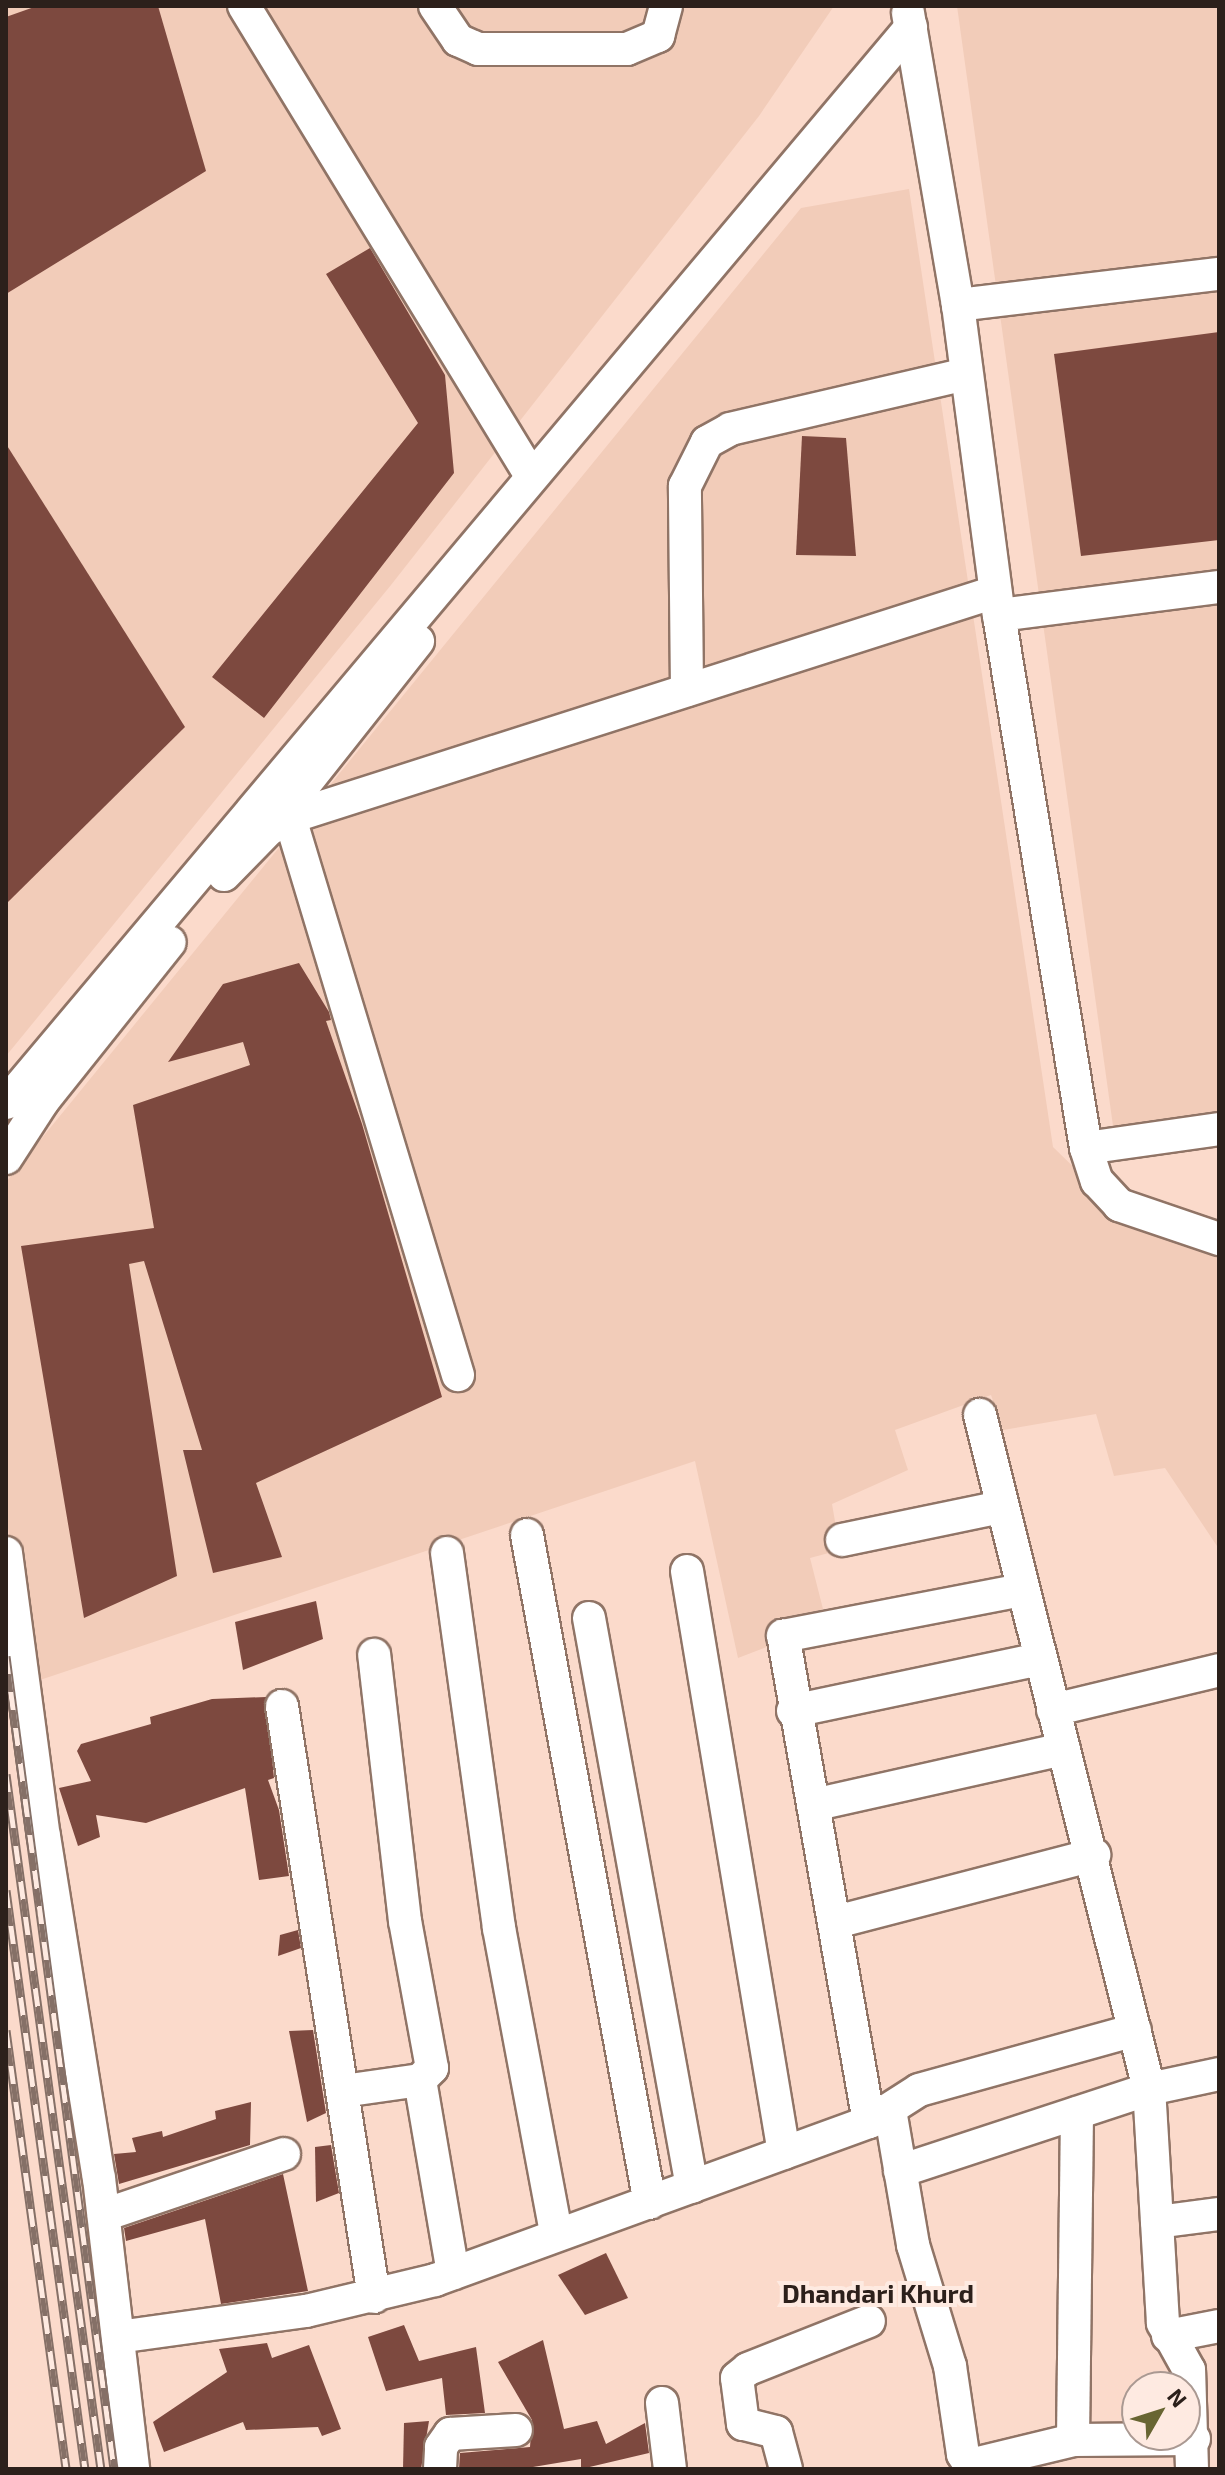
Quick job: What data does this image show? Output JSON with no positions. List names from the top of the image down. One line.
{"districts":["Dhandari Khurd"],"north":"top right"}
